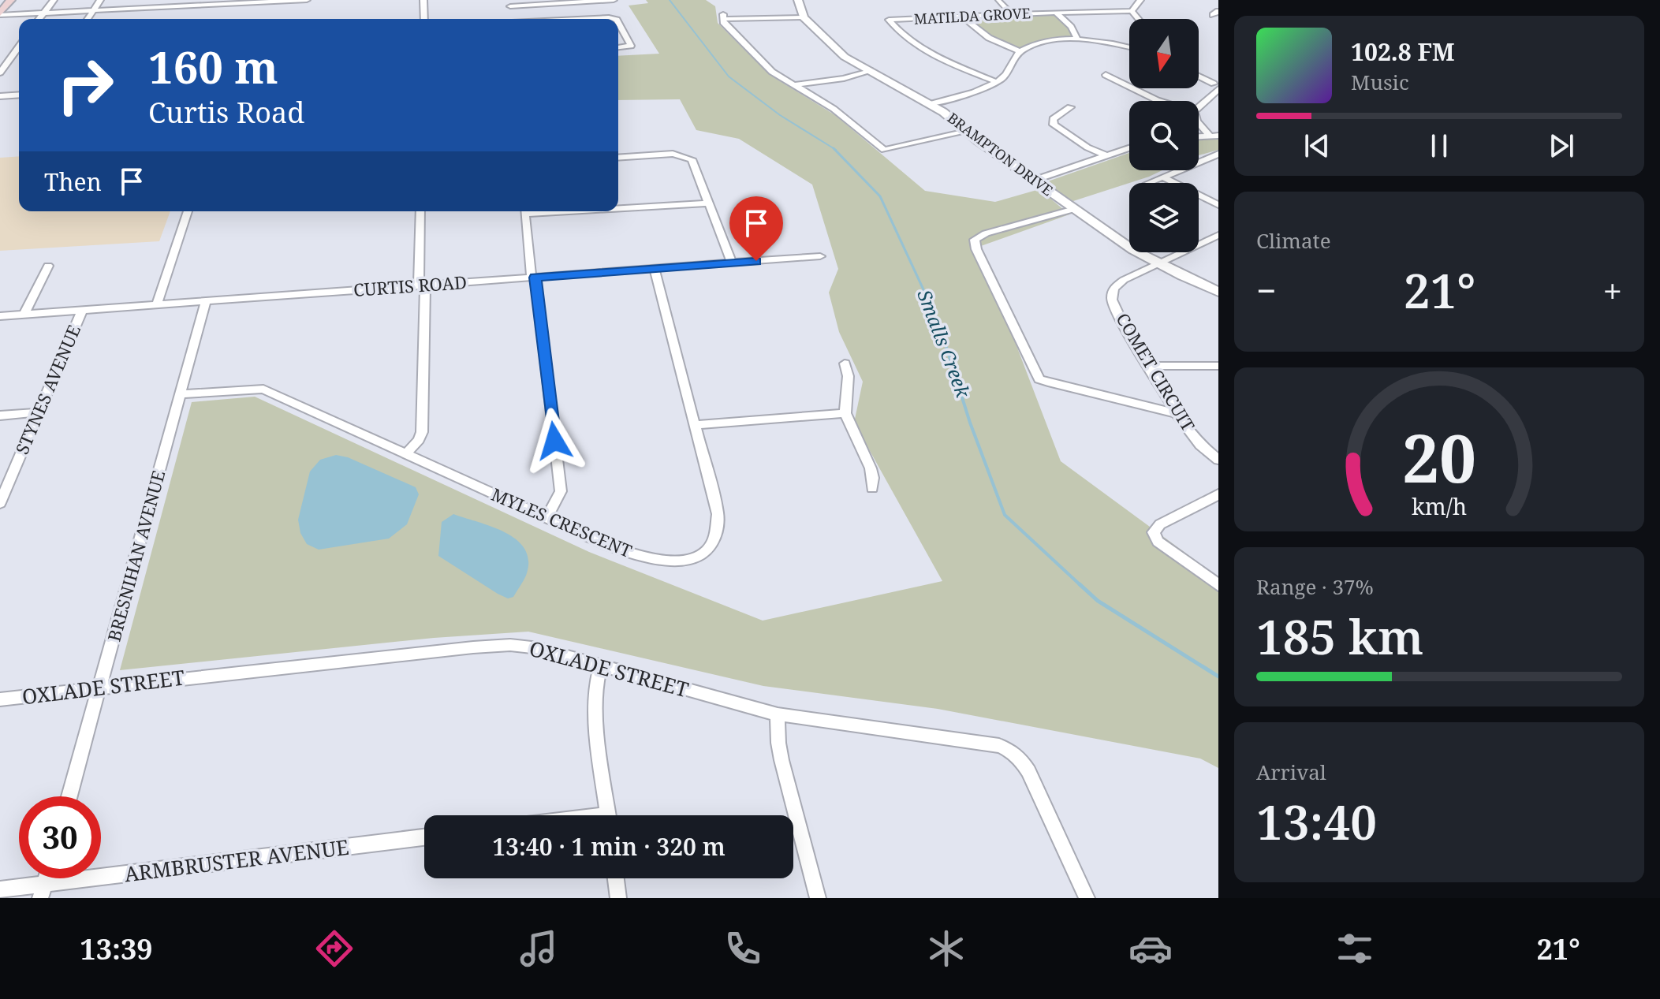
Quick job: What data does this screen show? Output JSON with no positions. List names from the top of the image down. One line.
{"streets":{"street":["MATILDA GROVE","BRAMPTON DRIVE","CURTIS ROAD","COMET CIRCUIT","STYNES AVENUE","MYLES CRESCENT","BRESNIHAN AVENUE","OXLADE STREET","ARMBRUSTER AVENUE"]},"crossings":[["BRAMPTON DRIVE","COMET CIRCUIT"],["CURTIS ROAD","STYNES AVENUE"],["CURTIS ROAD","MYLES CRESCENT"],["CURTIS ROAD","BRESNIHAN AVENUE"],["MYLES CRESCENT","BRESNIHAN AVENUE"],["BRESNIHAN AVENUE","OXLADE STREET"]],"water":["Smalls Creek"],"north":"bottom","page":{"turn":["160 m","Curtis Road"],"song":["102.8 FM","Music"],"then":"Then","tile":["Climate",["Range · 37%","185 km"],["Arrival","13:40"]],"heat":["−","21°","+"],"limit":"30","trip":"13:40 · 1 min · 320 m","tabs":["13:39","21°"],"gauge":["20","km/h"]}}
